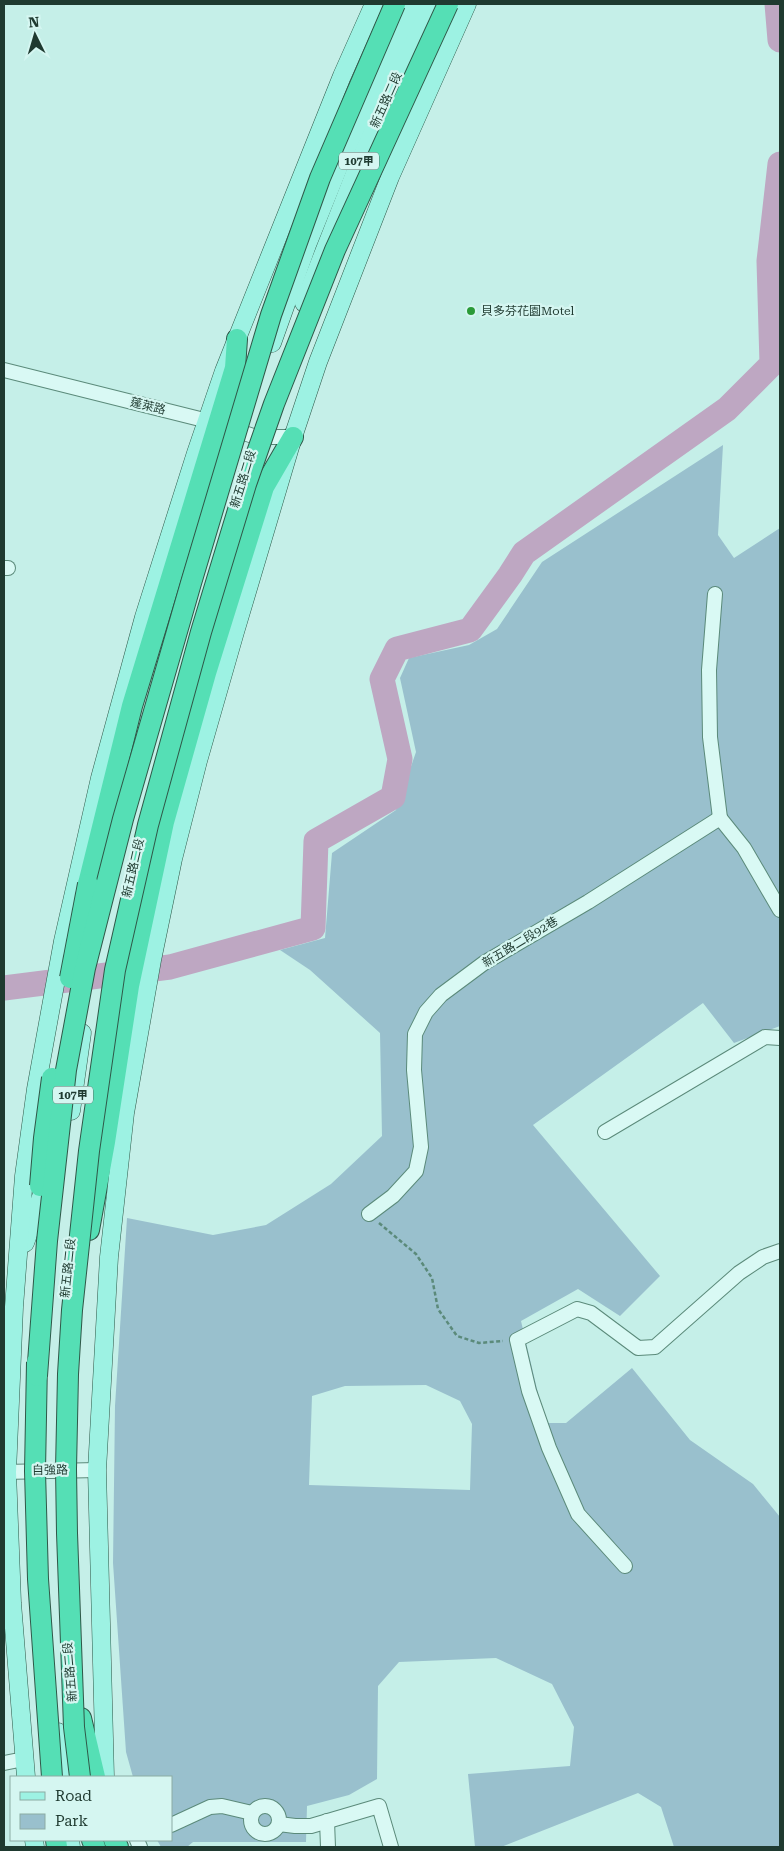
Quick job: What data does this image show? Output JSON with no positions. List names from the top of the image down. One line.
{"streets":{"main road":["新五路二段","107甲"],"street":["蓬萊路","新五路二段92巷","自強路"]},"crossings":[["新五路二段","蓬萊路"],["新五路二段","自強路"],["107甲","蓬萊路"],["107甲","自強路"]],"places":["貝多芬花園Motel"],"legend":["Road","Park"],"north":"top"}
